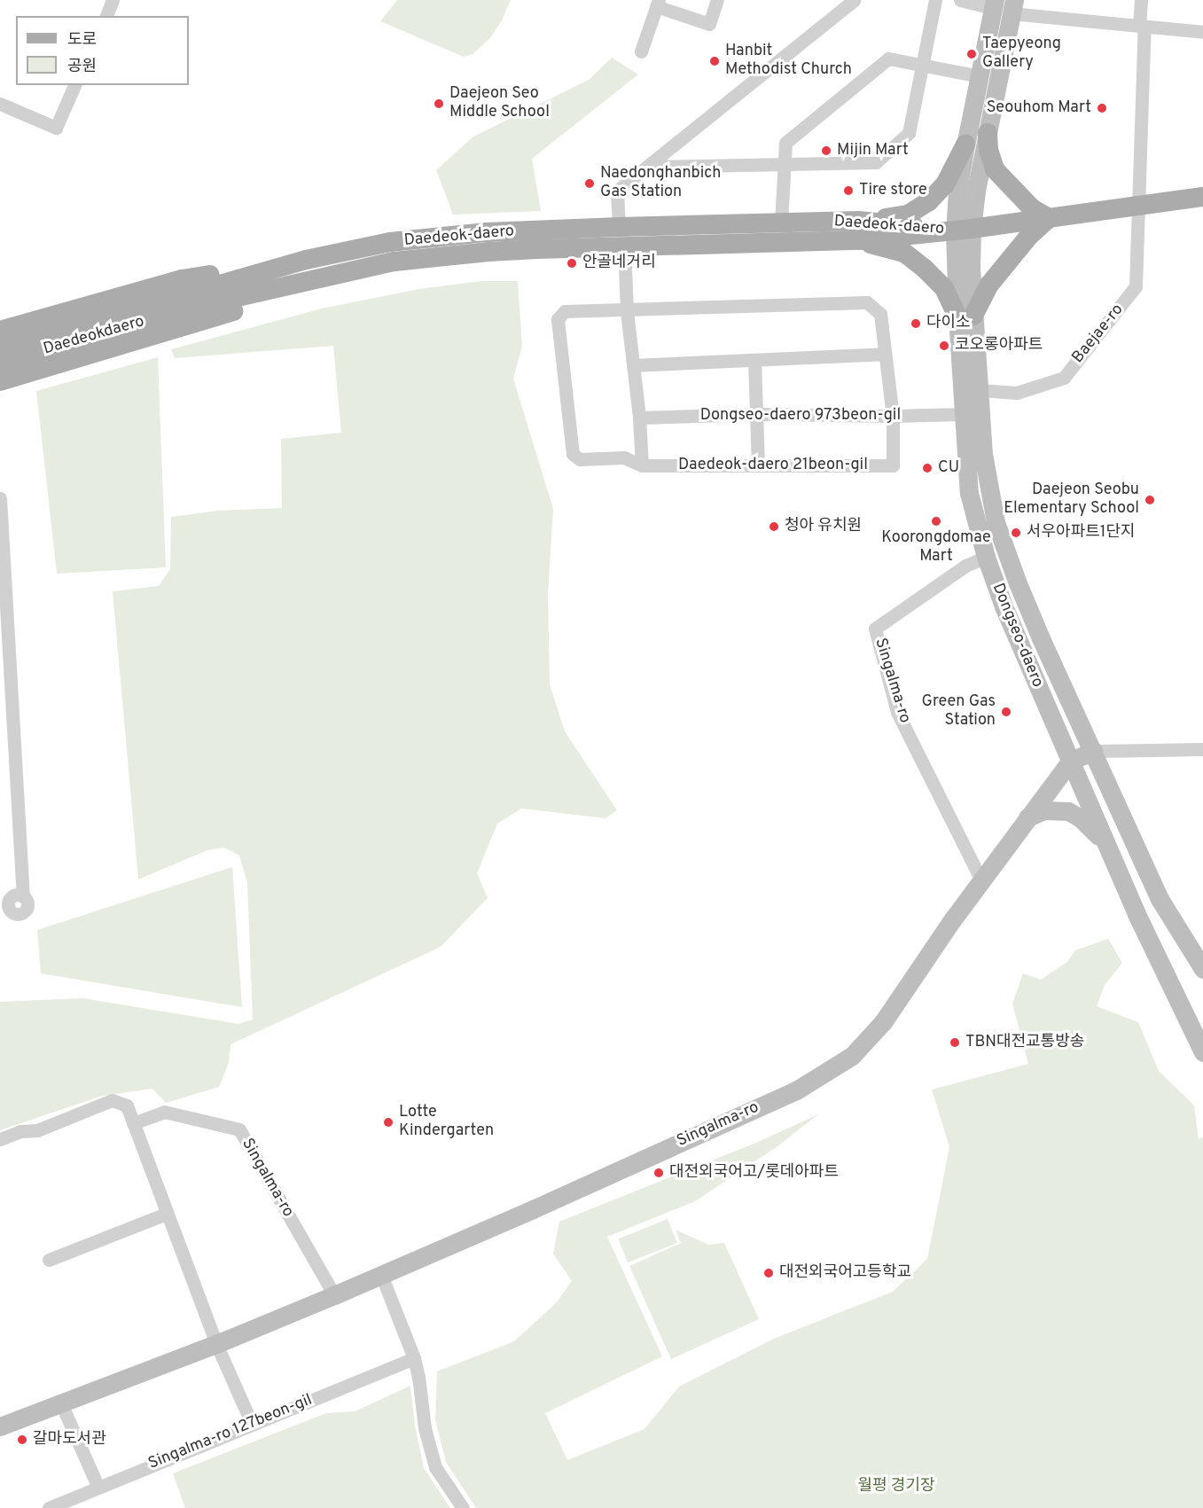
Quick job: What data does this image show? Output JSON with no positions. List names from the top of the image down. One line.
{"streets":{"main road":["Daedeok-daero","Daedeokdaero"],"street":["Baejae-ro","Dongseo-daero 973beon-gil","Daedeok-daero 21beon-gil","Dongseo-daero","Singalma-ro","Singalma-ro 127beon-gil"]},"crossings":[["Daedeok-daero","Daedeokdaero"],["Daedeok-daero","Dongseo-daero"],["Baejae-ro","Dongseo-daero"],["Dongseo-daero 973beon-gil","Daedeok-daero 21beon-gil"],["Dongseo-daero 973beon-gil","Dongseo-daero"],["Dongseo-daero","Singalma-ro"]],"parks":["월평 경기장"],"places":["Taepyeong Gallery","Hanbit Methodist Church","Daejeon Seo Middle School","Seouhom Mart","Mijin Mart","Naedonghanbich Gas Station","Tire store","안골네거리","다이소","코오롱아파트","CU","Daejeon Seobu Elementary School","Koorongdomae Mart","청아 유치원","서우아파트1단지","Green Gas Station","TBN대전교통방송","Lotte Kindergarten","대전외국어고/롯데아파트","대전외국어고등학교","갈마도서관"],"legend":["도로","공원"]}
